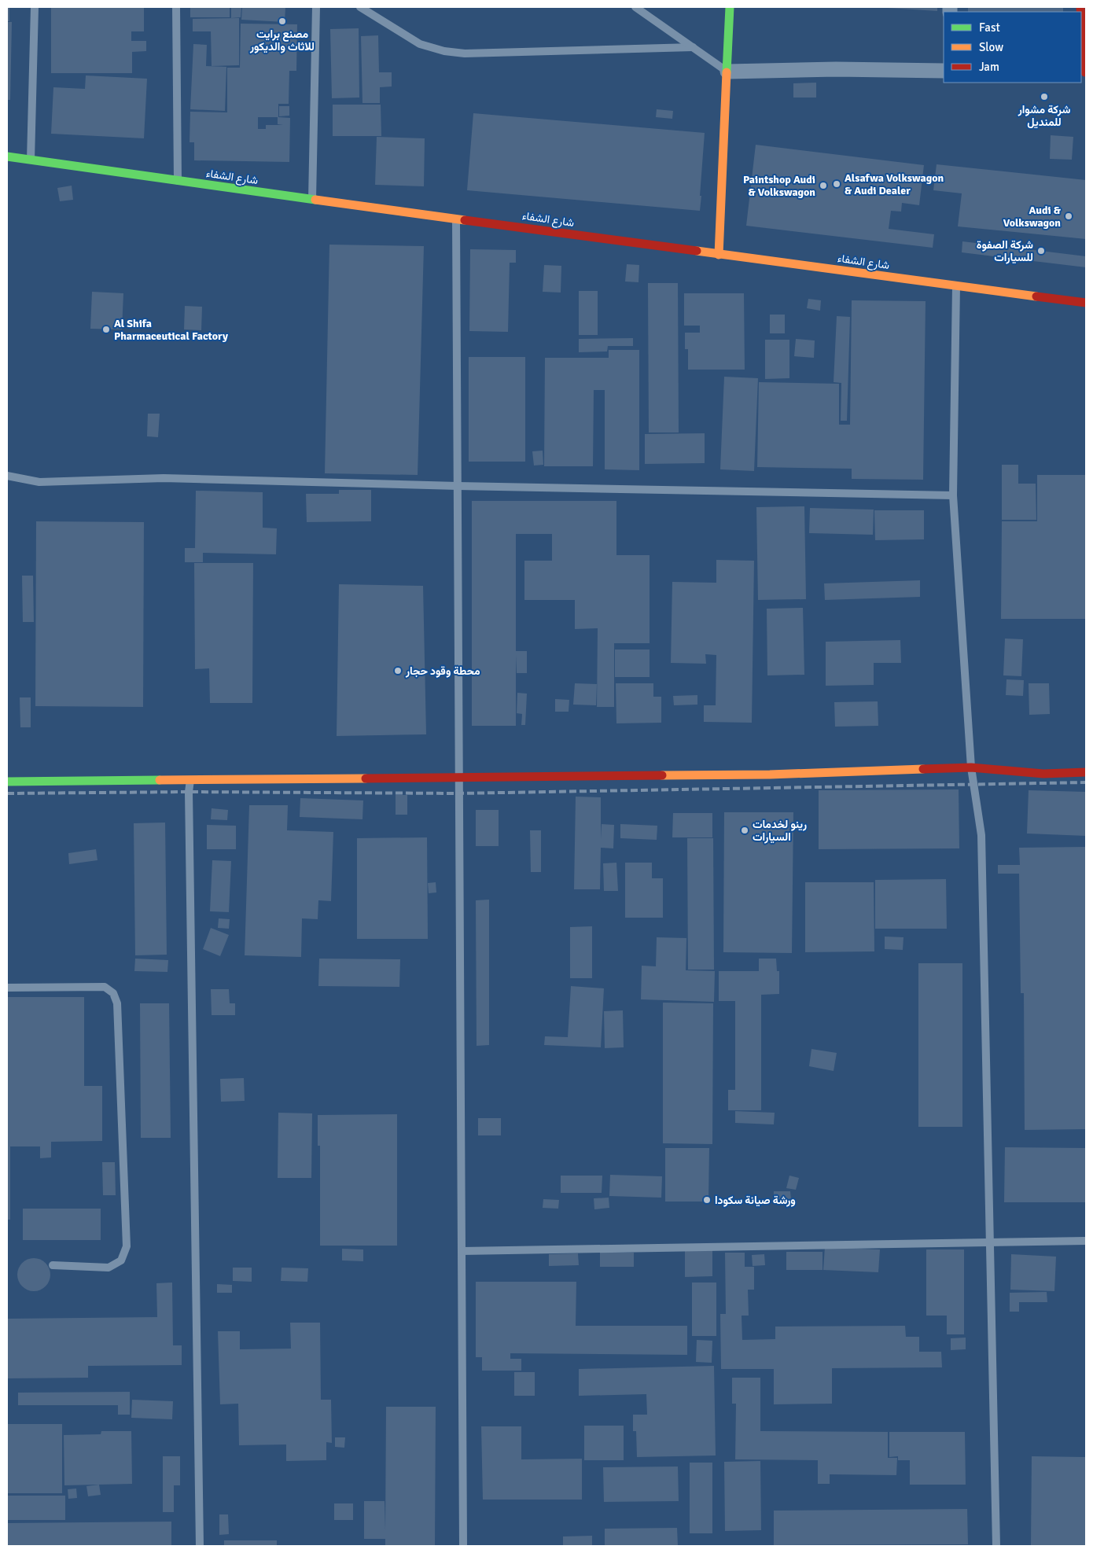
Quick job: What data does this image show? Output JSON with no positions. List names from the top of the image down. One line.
{"streets":{"street":["شارع الشفاء"]},"places":["مصنع برايت للاثاث والديكور","شركة مشوار للمنديل","Alsafwa Volkswagon & Audi Dealer","Paintshop Audi & Volkswagon","Audi & Volkswagon","شركة الصفوة للسيارات","Al Shifa Pharmaceutical Factory","محطة وقود حجار","رينو لخدمات السيارات","ورشة صيانة سكودا"],"legend":["Fast","Slow","Jam"]}
